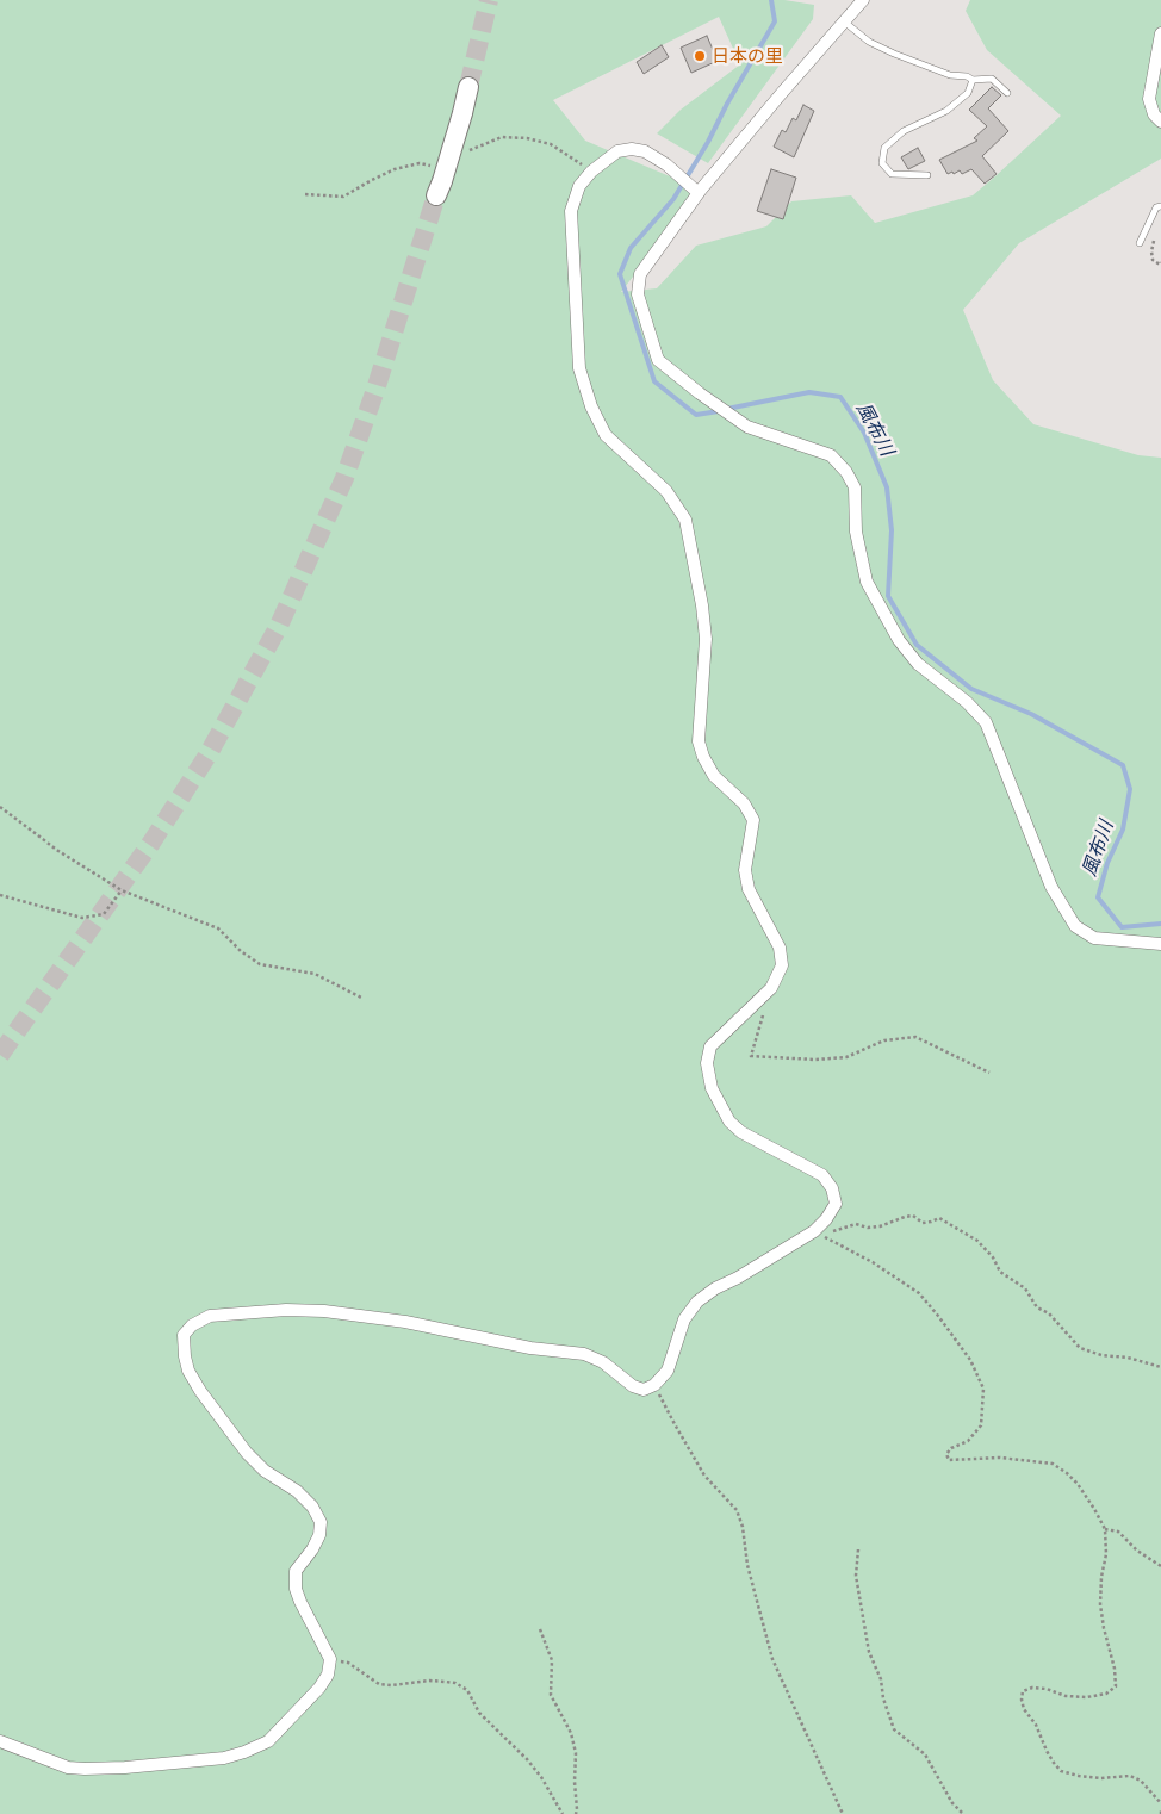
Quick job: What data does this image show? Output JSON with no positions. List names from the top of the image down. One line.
{"water":["風布川"],"places":["日本の里"]}
